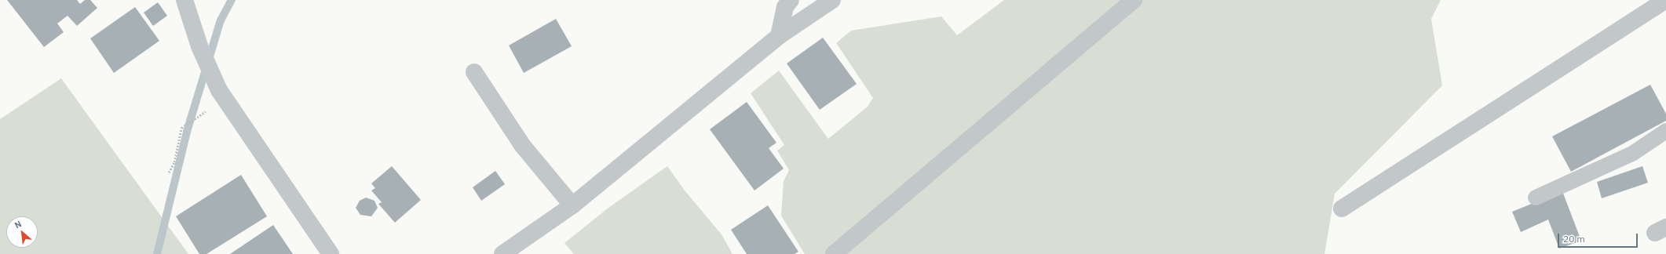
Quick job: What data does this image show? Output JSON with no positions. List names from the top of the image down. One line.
{"scale_bar":"20 m","north":"top left"}
